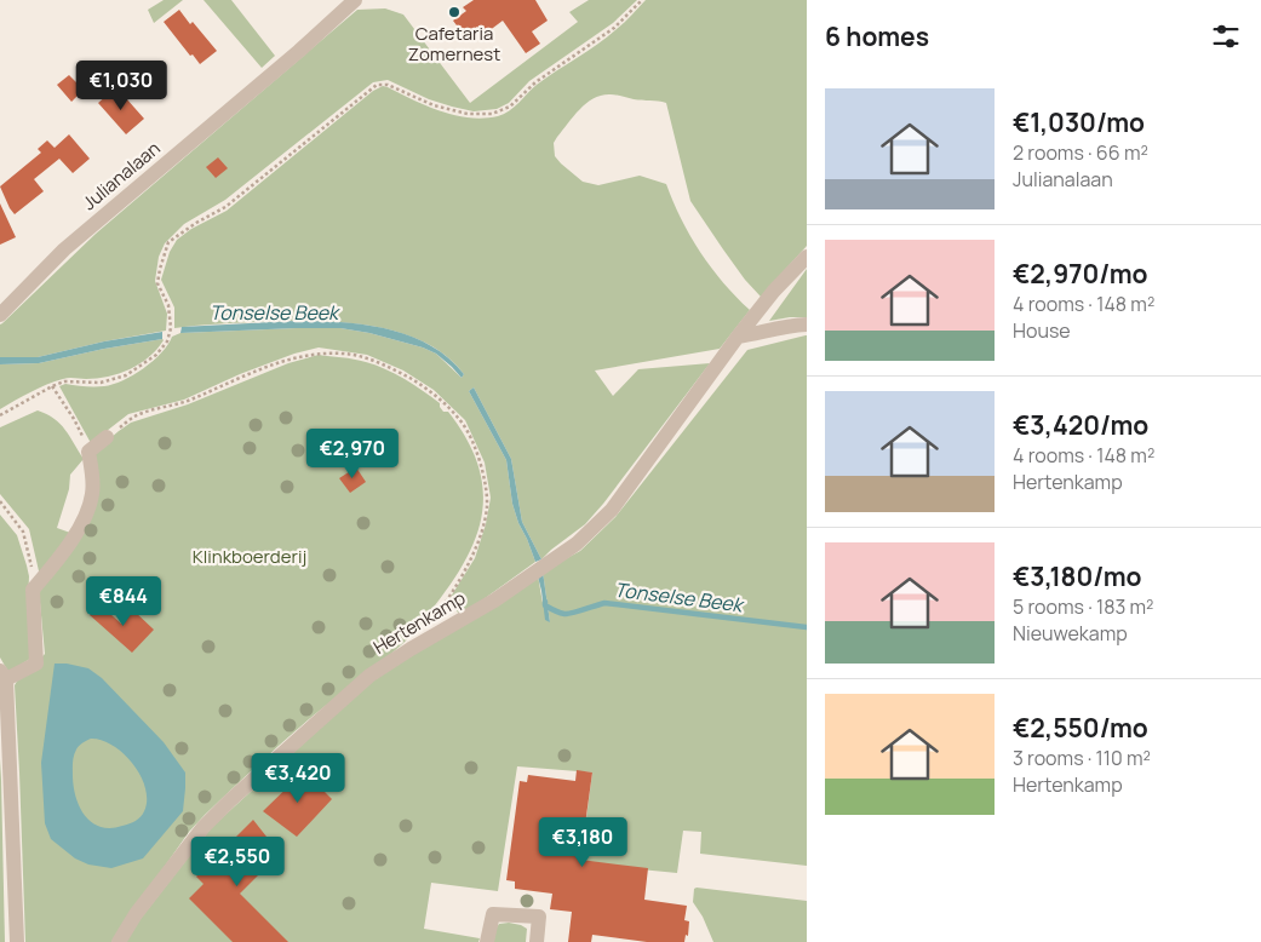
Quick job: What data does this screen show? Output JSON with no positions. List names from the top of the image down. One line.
{"streets":{"street":["Julianalaan","Hertenkamp"]},"water":["Tonselse Beek"],"parks":["Klinkboerderij"],"places":["Cafetaria Zomernest"],"page":{"heading":"6 homes","price":["€1,030","€2,970","€844","€3,420","€3,180","€2,550"],"list":[{"name":"€1,030/mo","note":"2 rooms · 66 m² · Julianalaan"},{"name":"€2,970/mo","note":"4 rooms · 148 m² · House"},{"name":"€3,420/mo","note":"4 rooms · 148 m² · Hertenkamp"},{"name":"€3,180/mo","note":"5 rooms · 183 m² · Nieuwekamp"},{"name":"€2,550/mo","note":"3 rooms · 110 m² · Hertenkamp"}]}}
